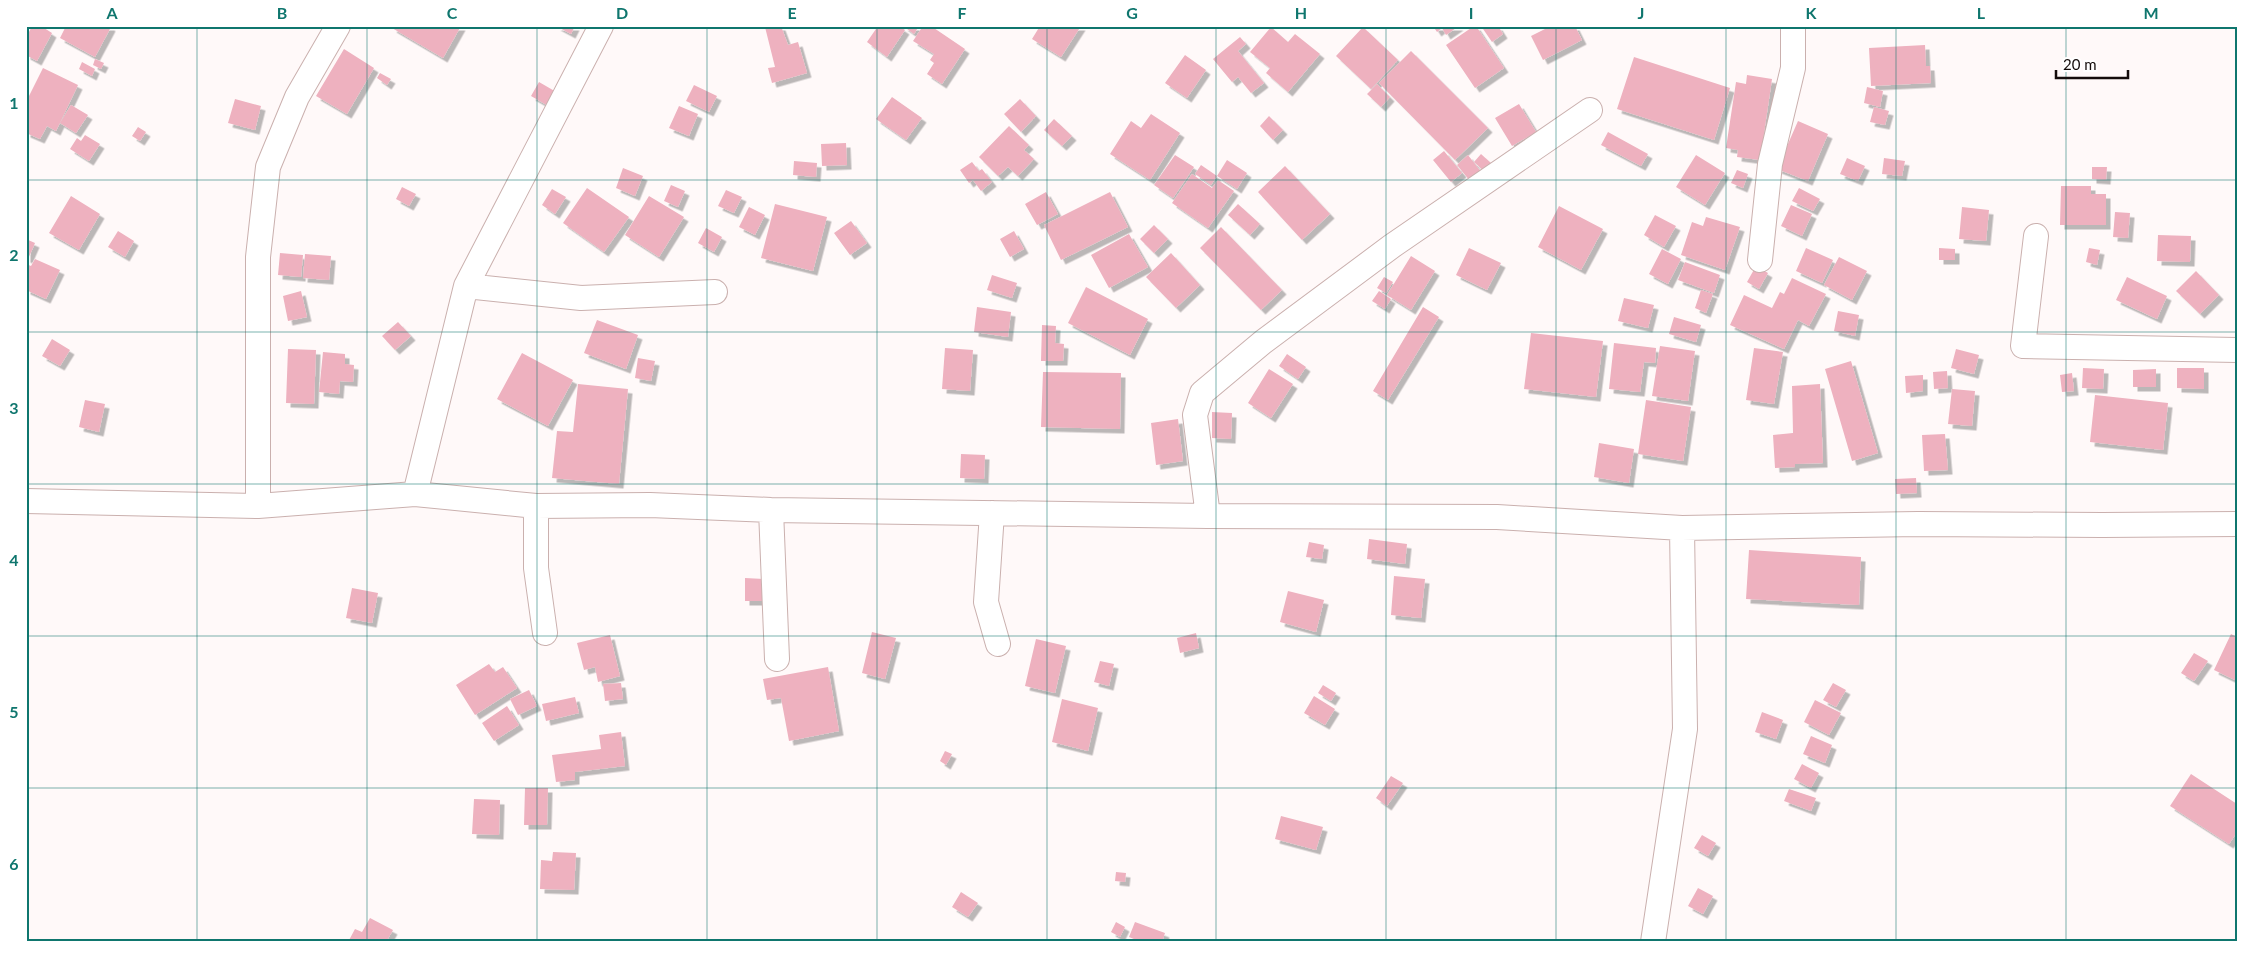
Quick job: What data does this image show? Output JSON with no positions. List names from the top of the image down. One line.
{"scale_bar":"20 m","grid":{"columns":["A","B","C","D","E","F","G","H","I","J","K","L","M"],"rows":["1","2","3","4","5","6"]}}
